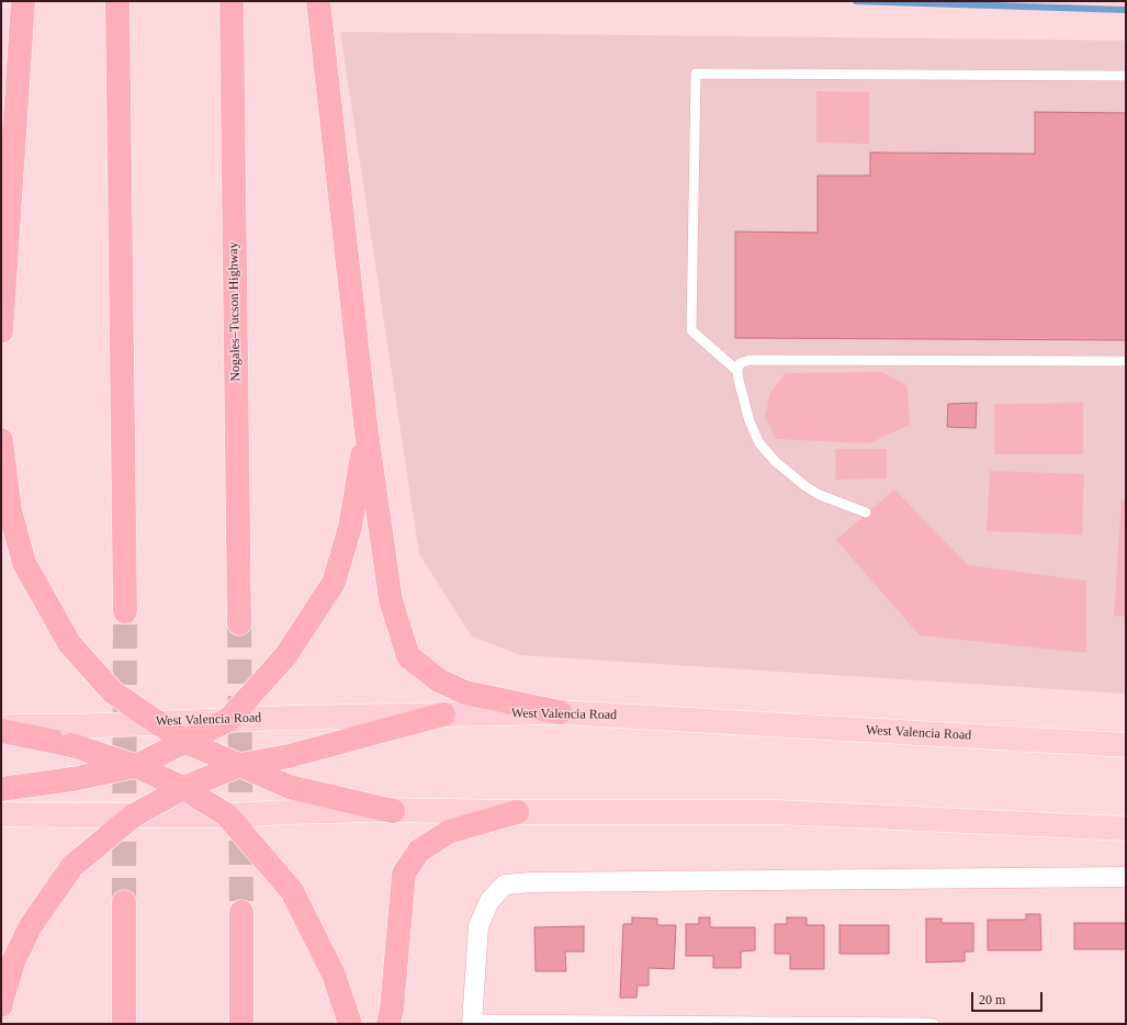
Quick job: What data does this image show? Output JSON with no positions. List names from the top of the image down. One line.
{"streets":{"highway":["Nogales–Tucson Highway"],"main road":["West Valencia Road"]},"scale_bar":"20 m"}
